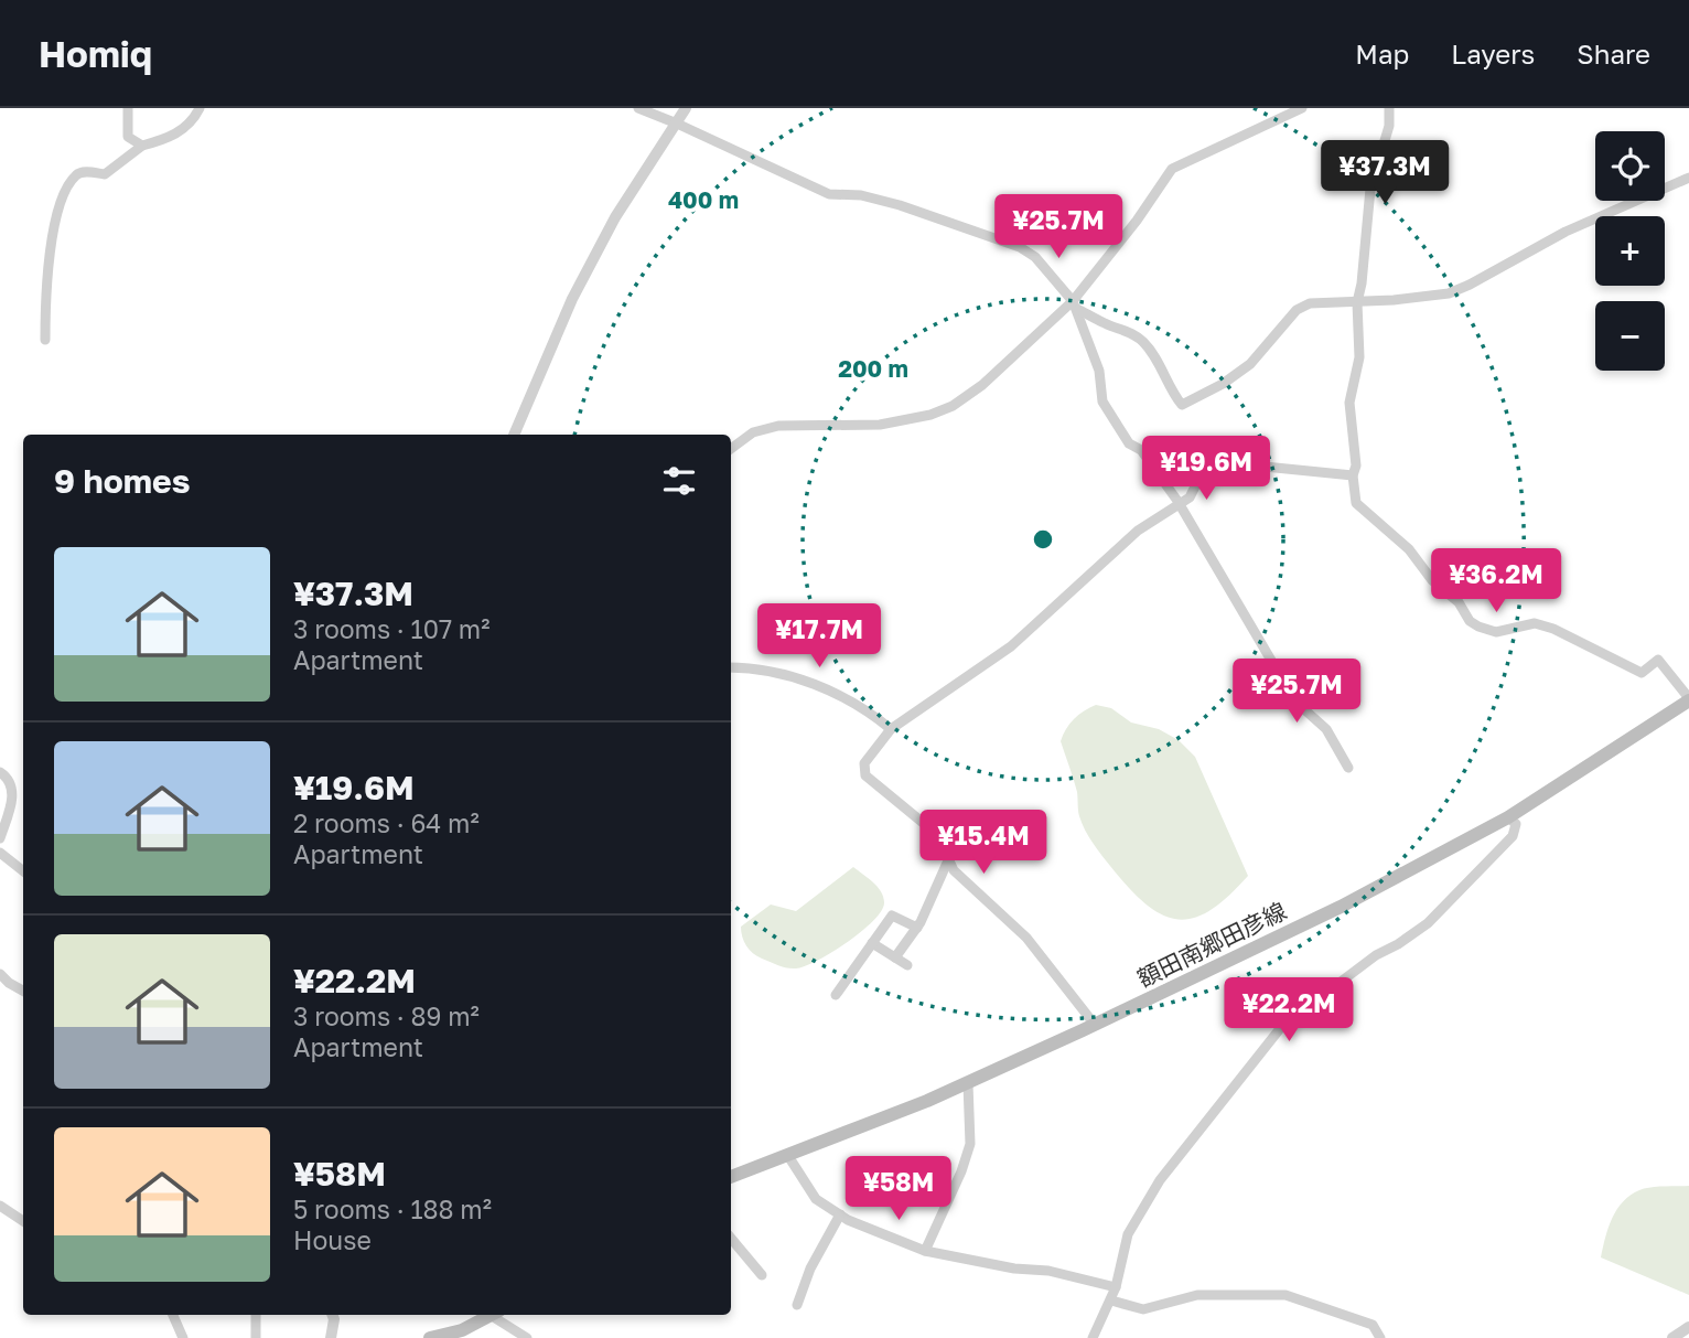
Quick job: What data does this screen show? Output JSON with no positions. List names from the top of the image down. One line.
{"streets":{"main road":["額田南郷田彦線"]},"page":{"header":"Homiq","nav":["Map","Layers","Share"],"map_buttons":["+","−"],"price":["¥37.3M","¥25.7M","¥19.6M","¥36.2M","¥17.7M","¥25.7M","¥15.4M","¥22.2M","¥58M"],"heading":"9 homes","list":[{"name":"¥37.3M","note":"3 rooms · 107 m² · Apartment"},{"name":"¥19.6M","note":"2 rooms · 64 m² · Apartment"},{"name":"¥22.2M","note":"3 rooms · 89 m² · Apartment"},{"name":"¥58M","note":"5 rooms · 188 m² · House"}]},"rings":["400 m","200 m"]}
